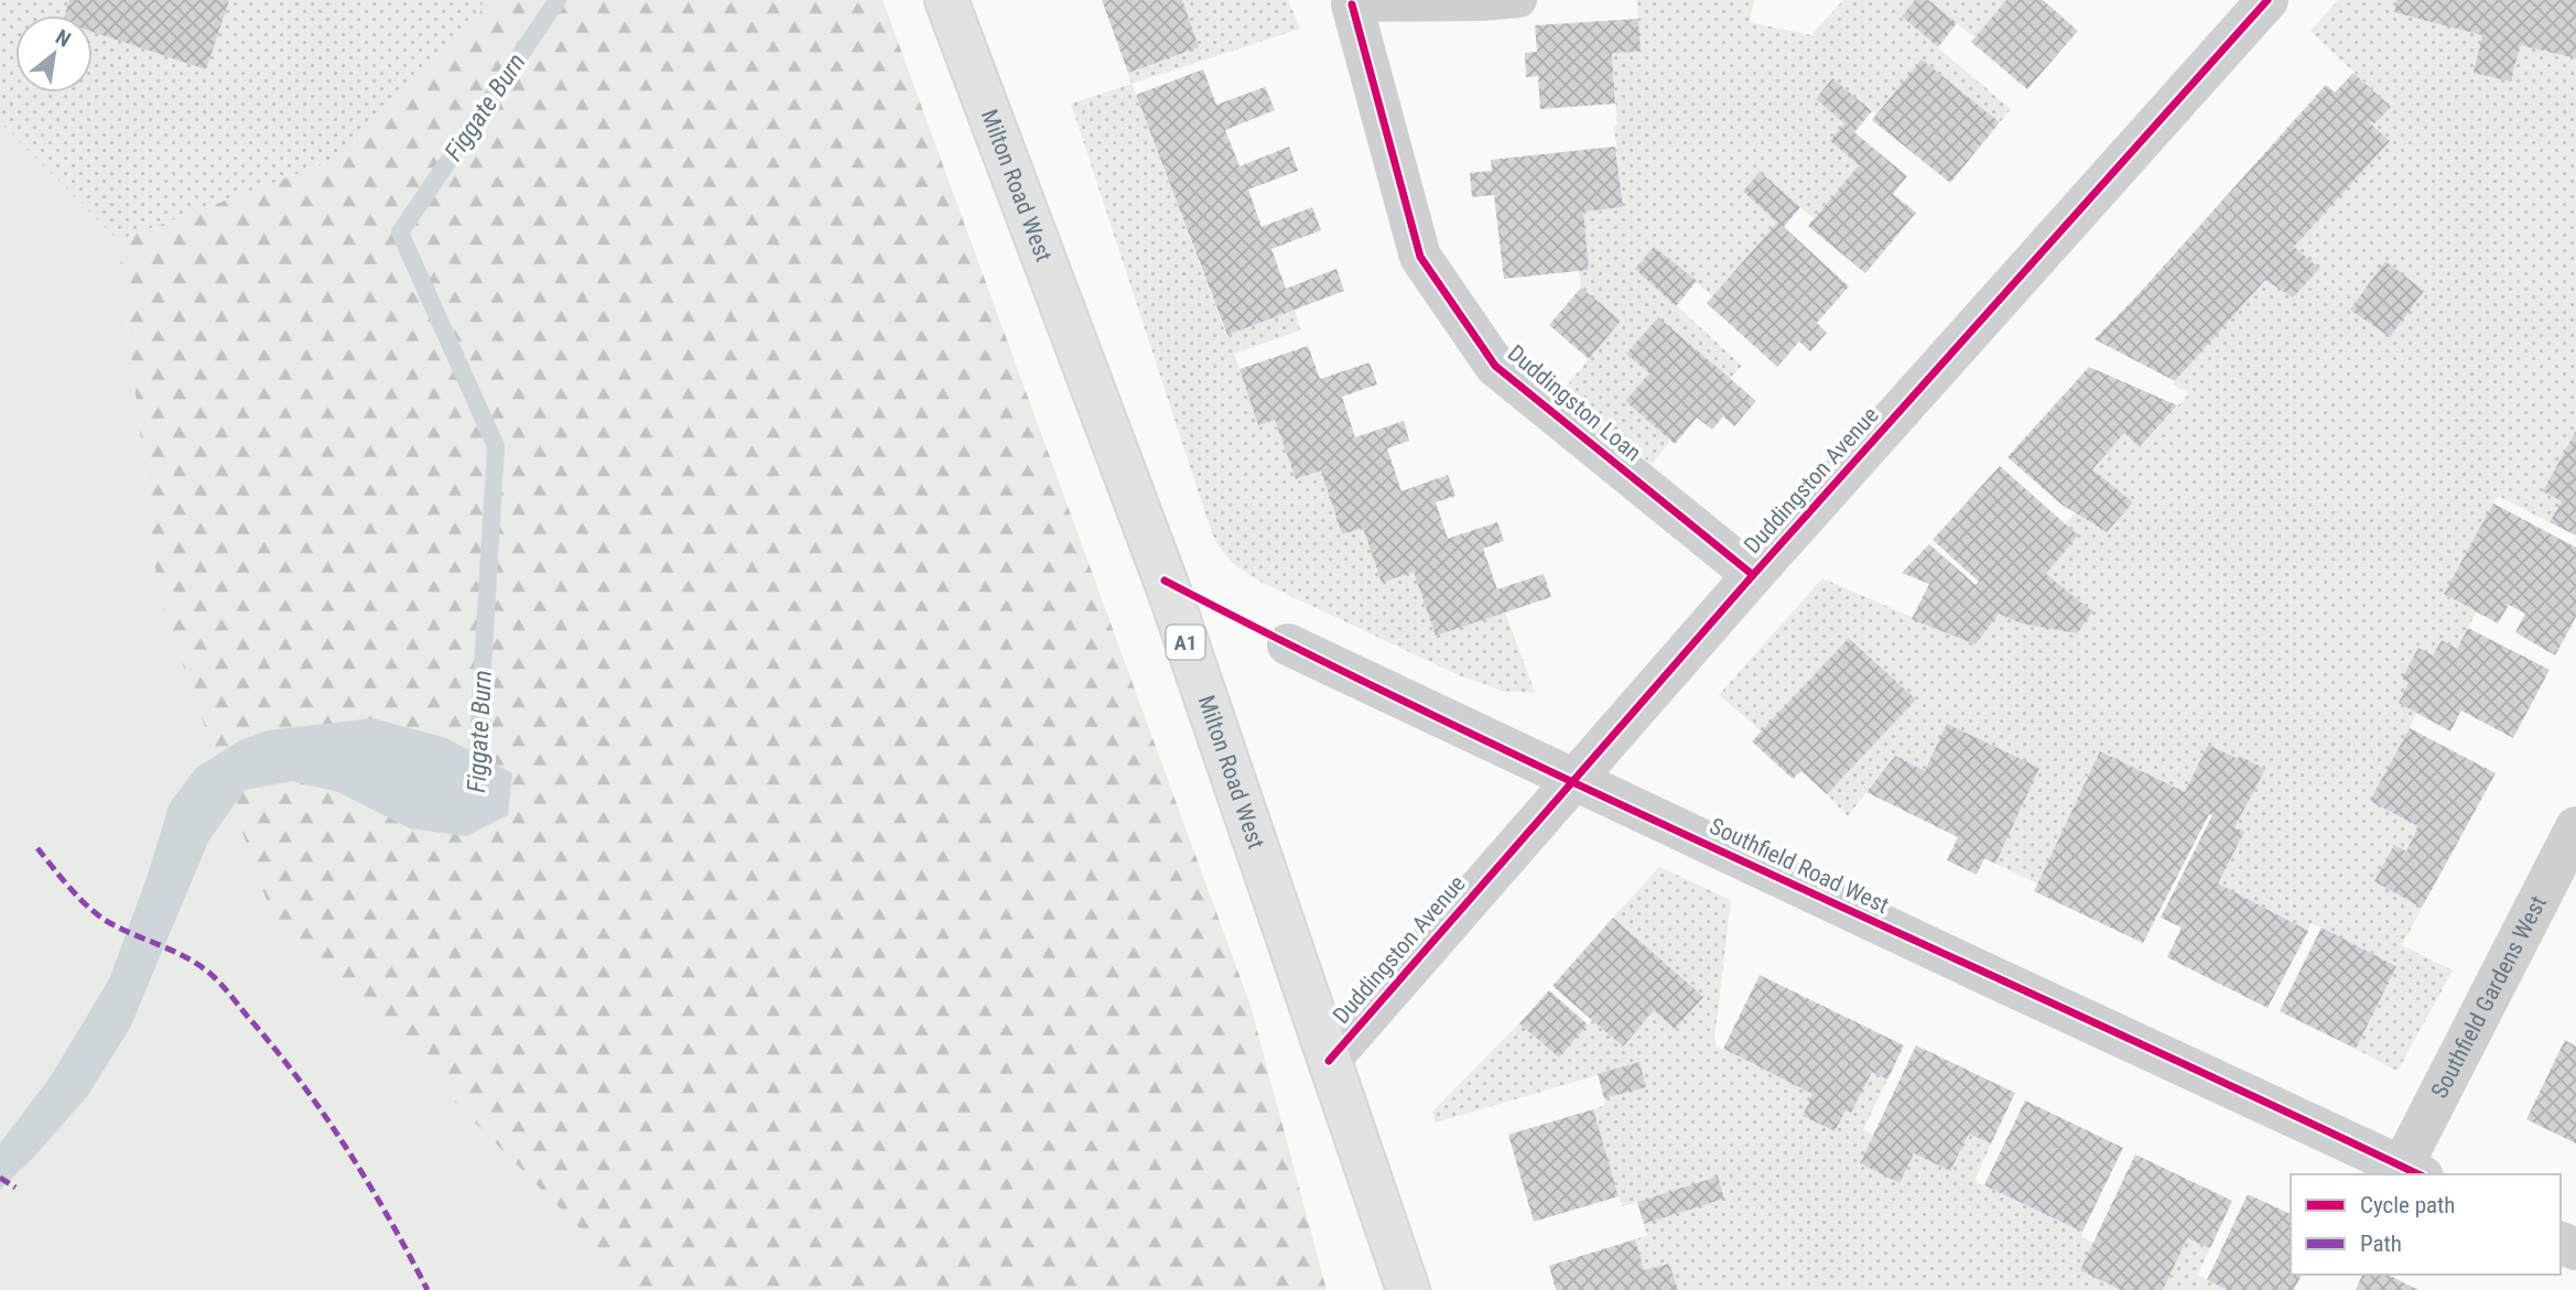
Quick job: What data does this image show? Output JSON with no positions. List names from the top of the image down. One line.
{"streets":{"main road":["Milton Road West","A1"],"street":["Duddingston Loan","Duddingston Avenue","Southfield Road West","Southfield Gardens West"]},"crossings":[["Milton Road West","Duddingston Avenue"],["Duddingston Loan","Duddingston Avenue"],["Duddingston Avenue","Southfield Road West"],["Southfield Road West","Southfield Gardens West"]],"water":["Figgate Burn"],"legend":["Cycle path","Path"],"north":"top right"}
